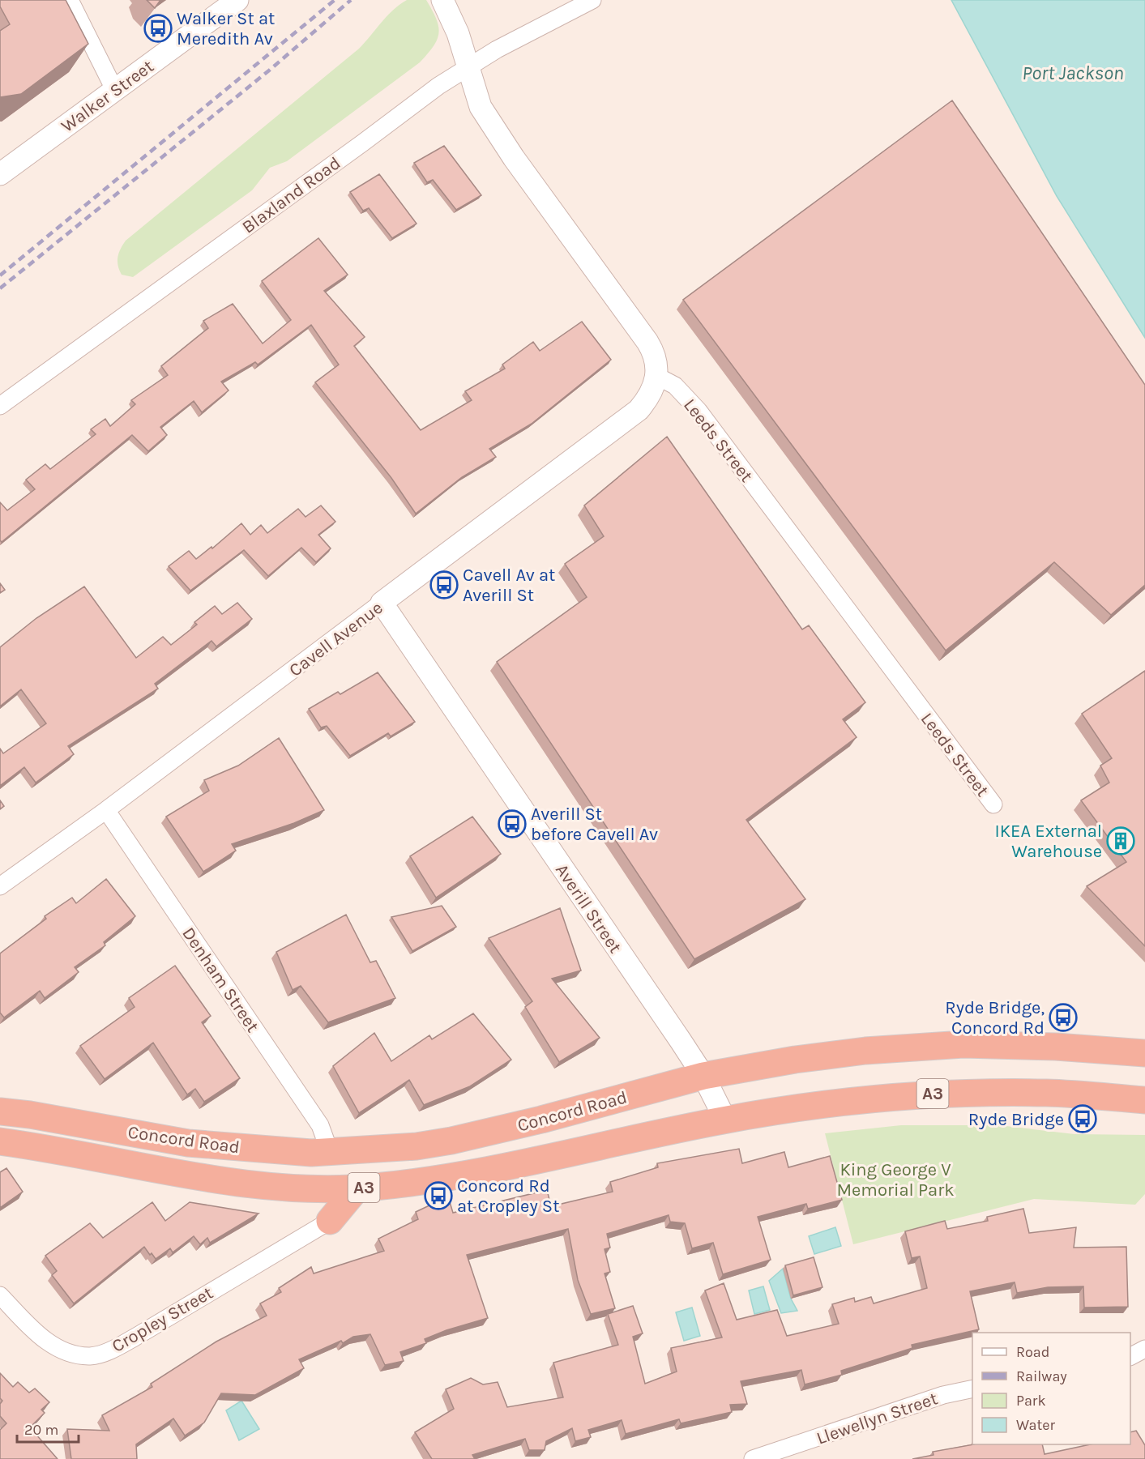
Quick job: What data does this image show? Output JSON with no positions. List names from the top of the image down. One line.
{"streets":{"highway":["A3","Concord Road"],"street":["Walker Street","Blaxland Road","Leeds Street","Cavell Avenue","Averill Street","Denham Street","Cropley Street","Llewellyn Street"]},"crossings":[["Leeds Street","Cavell Avenue"],["Cavell Avenue","Averill Street"],["Cavell Avenue","Denham Street"],["Averill Street","Concord Road"],["Denham Street","Concord Road"]],"water":["Port Jackson"],"parks":["King George V Memorial Park"],"places":{"bus stop":["Walker St at Meredith Av","Cavell Av at Averill St","Averill St before Cavell Av","Ryde Bridge, Concord Rd","Ryde Bridge","Concord Rd at Cropley St"],"building":["IKEA External Warehouse"]},"legend":["Road","Railway","Park","Water"],"scale_bar":"20 m"}
